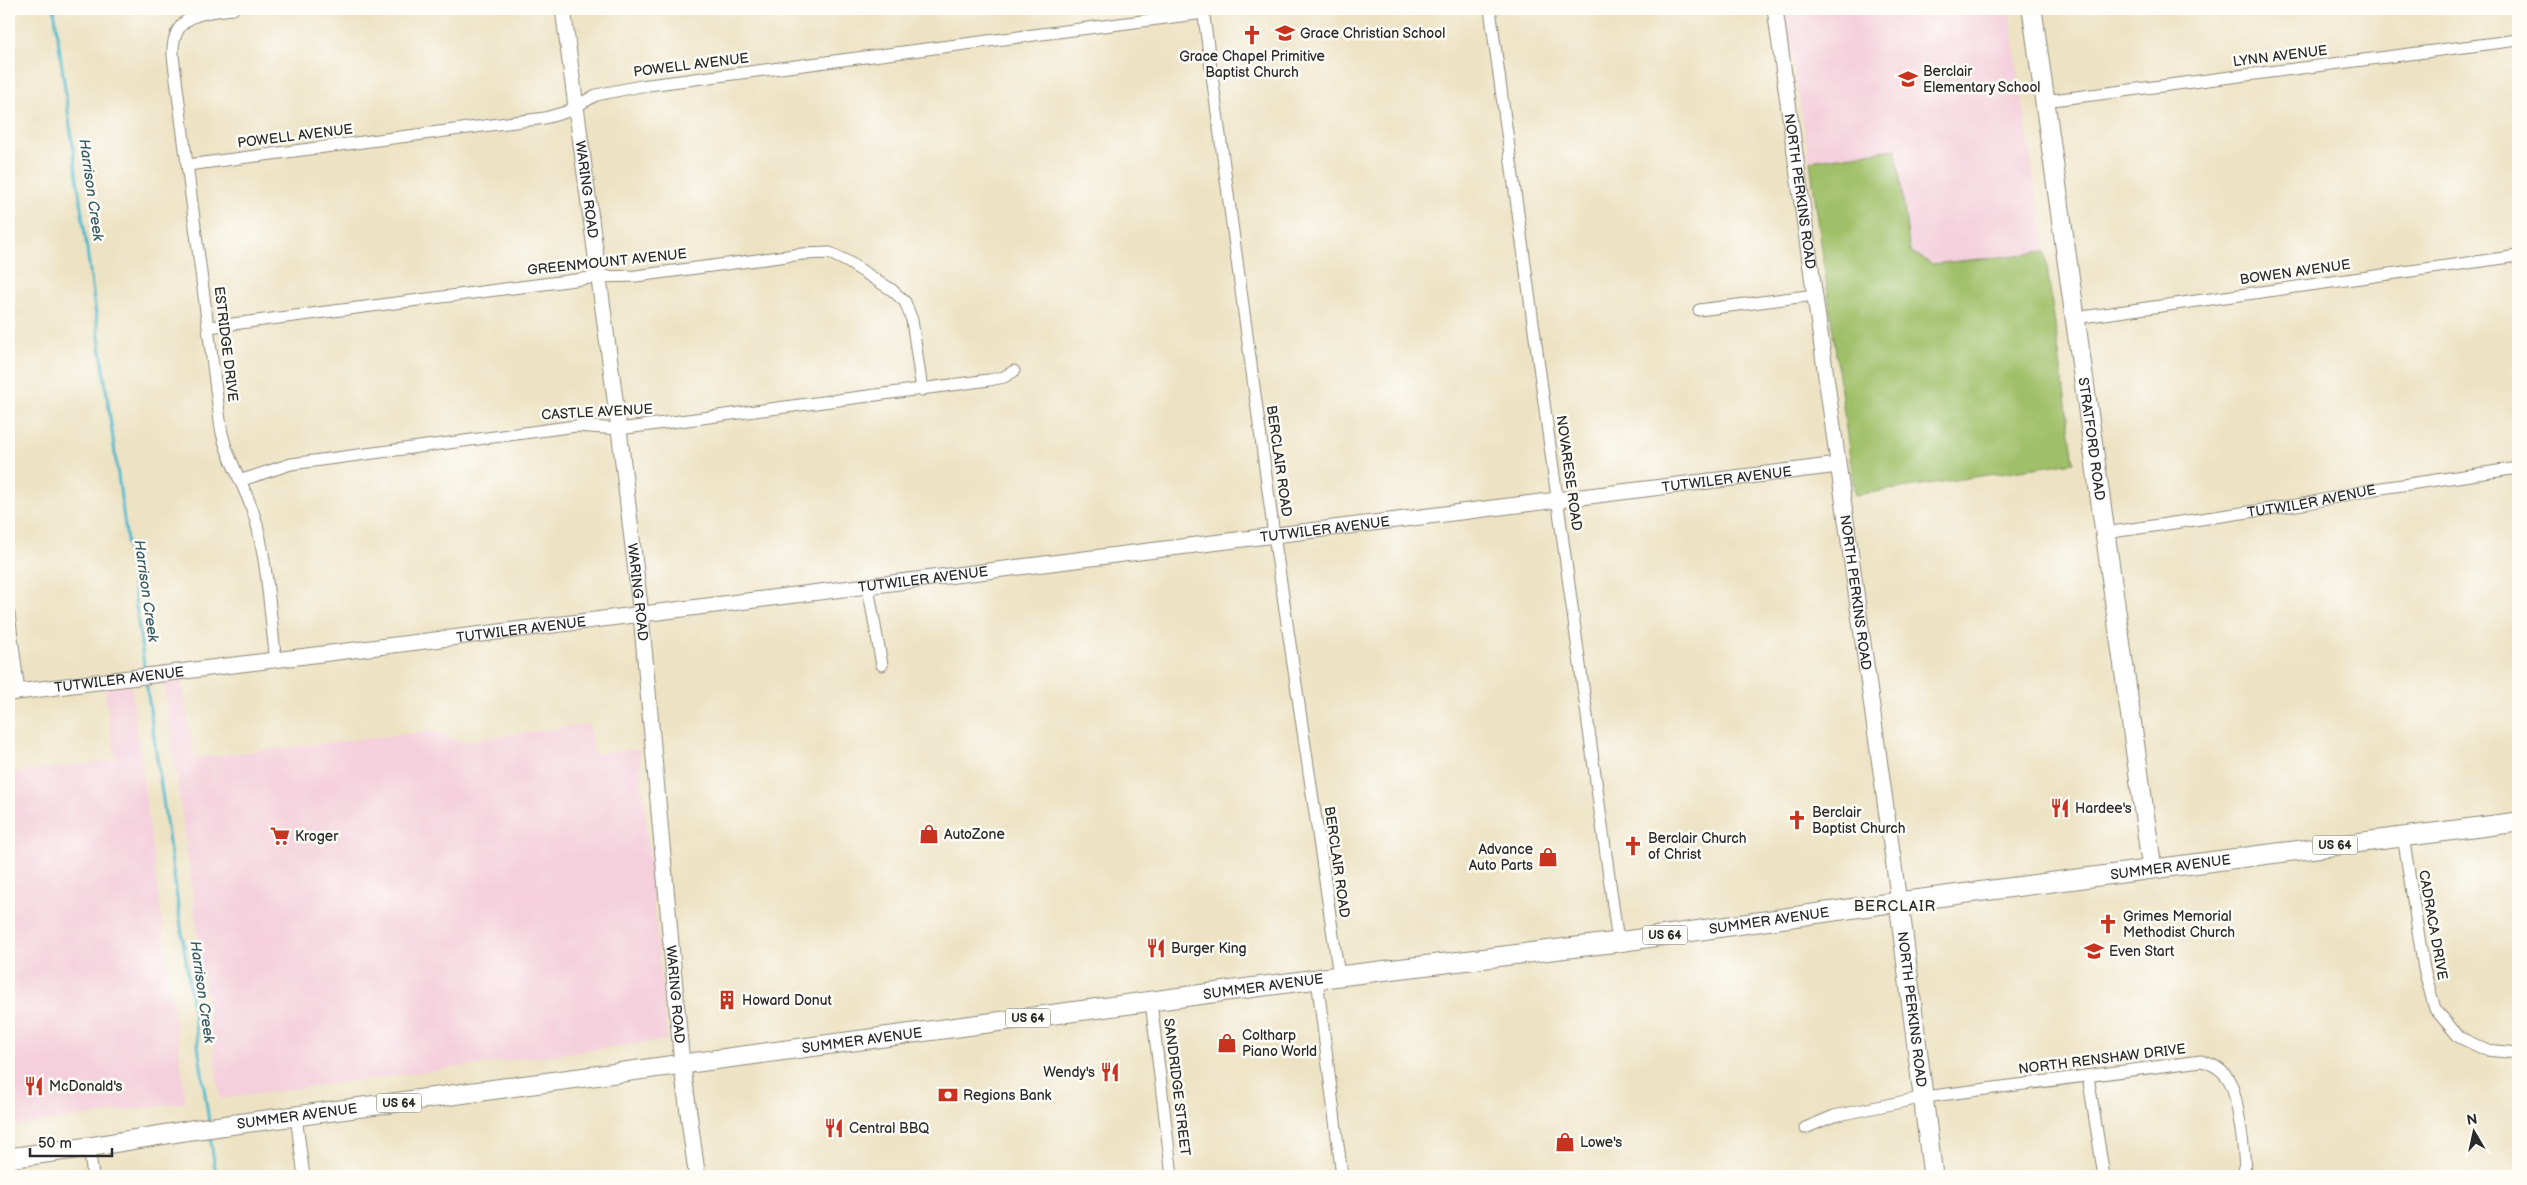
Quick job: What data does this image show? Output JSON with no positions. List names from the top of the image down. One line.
{"streets":{"main road":["WARING ROAD","NORTH PERKINS ROAD","STRATFORD ROAD","US 64","SUMMER AVENUE"],"street":["LYNN AVENUE","POWELL AVENUE","GREENMOUNT AVENUE","BOWEN AVENUE","ESTRIDGE DRIVE","CASTLE AVENUE","BERCLAIR ROAD","NOVARESE ROAD","TUTWILER AVENUE","CADRACA DRIVE","NORTH RENSHAW DRIVE","SANDRIDGE STREET"]},"crossings":[["LYNN AVENUE","STRATFORD ROAD"],["POWELL AVENUE","WARING ROAD"],["POWELL AVENUE","ESTRIDGE DRIVE"],["POWELL AVENUE","BERCLAIR ROAD"],["WARING ROAD","GREENMOUNT AVENUE"],["WARING ROAD","CASTLE AVENUE"],["WARING ROAD","TUTWILER AVENUE"],["WARING ROAD","SUMMER AVENUE"],["NORTH PERKINS ROAD","TUTWILER AVENUE"],["NORTH PERKINS ROAD","SUMMER AVENUE"],["NORTH PERKINS ROAD","NORTH RENSHAW DRIVE"],["GREENMOUNT AVENUE","ESTRIDGE DRIVE"],["GREENMOUNT AVENUE","CASTLE AVENUE"],["BOWEN AVENUE","STRATFORD ROAD"],["ESTRIDGE DRIVE","CASTLE AVENUE"],["ESTRIDGE DRIVE","TUTWILER AVENUE"],["STRATFORD ROAD","TUTWILER AVENUE"],["STRATFORD ROAD","SUMMER AVENUE"],["BERCLAIR ROAD","TUTWILER AVENUE"],["BERCLAIR ROAD","SUMMER AVENUE"],["NOVARESE ROAD","TUTWILER AVENUE"],["NOVARESE ROAD","SUMMER AVENUE"],["SUMMER AVENUE","CADRACA DRIVE"],["SUMMER AVENUE","SANDRIDGE STREET"]],"districts":["BERCLAIR"],"water":["Harrison Creek"],"places":{"school or university":["Grace Christian School","Berclair Elementary School","Even Start"],"church":["Grace Chapel Primitive Baptist Church","Berclair Baptist Church","Berclair Church of Christ","Grimes Memorial Methodist Church"],"restaurant":["Hardee's","Burger King","Wendy's","McDonald's","Central BBQ"],"shop":["AutoZone","Advance Auto Parts","Coltharp Piano World","Lowe's"],"supermarket":["Kroger"],"building":["Howard Donut"],"bank":["Regions Bank"]},"scale_bar":"50 m","north":"top"}
